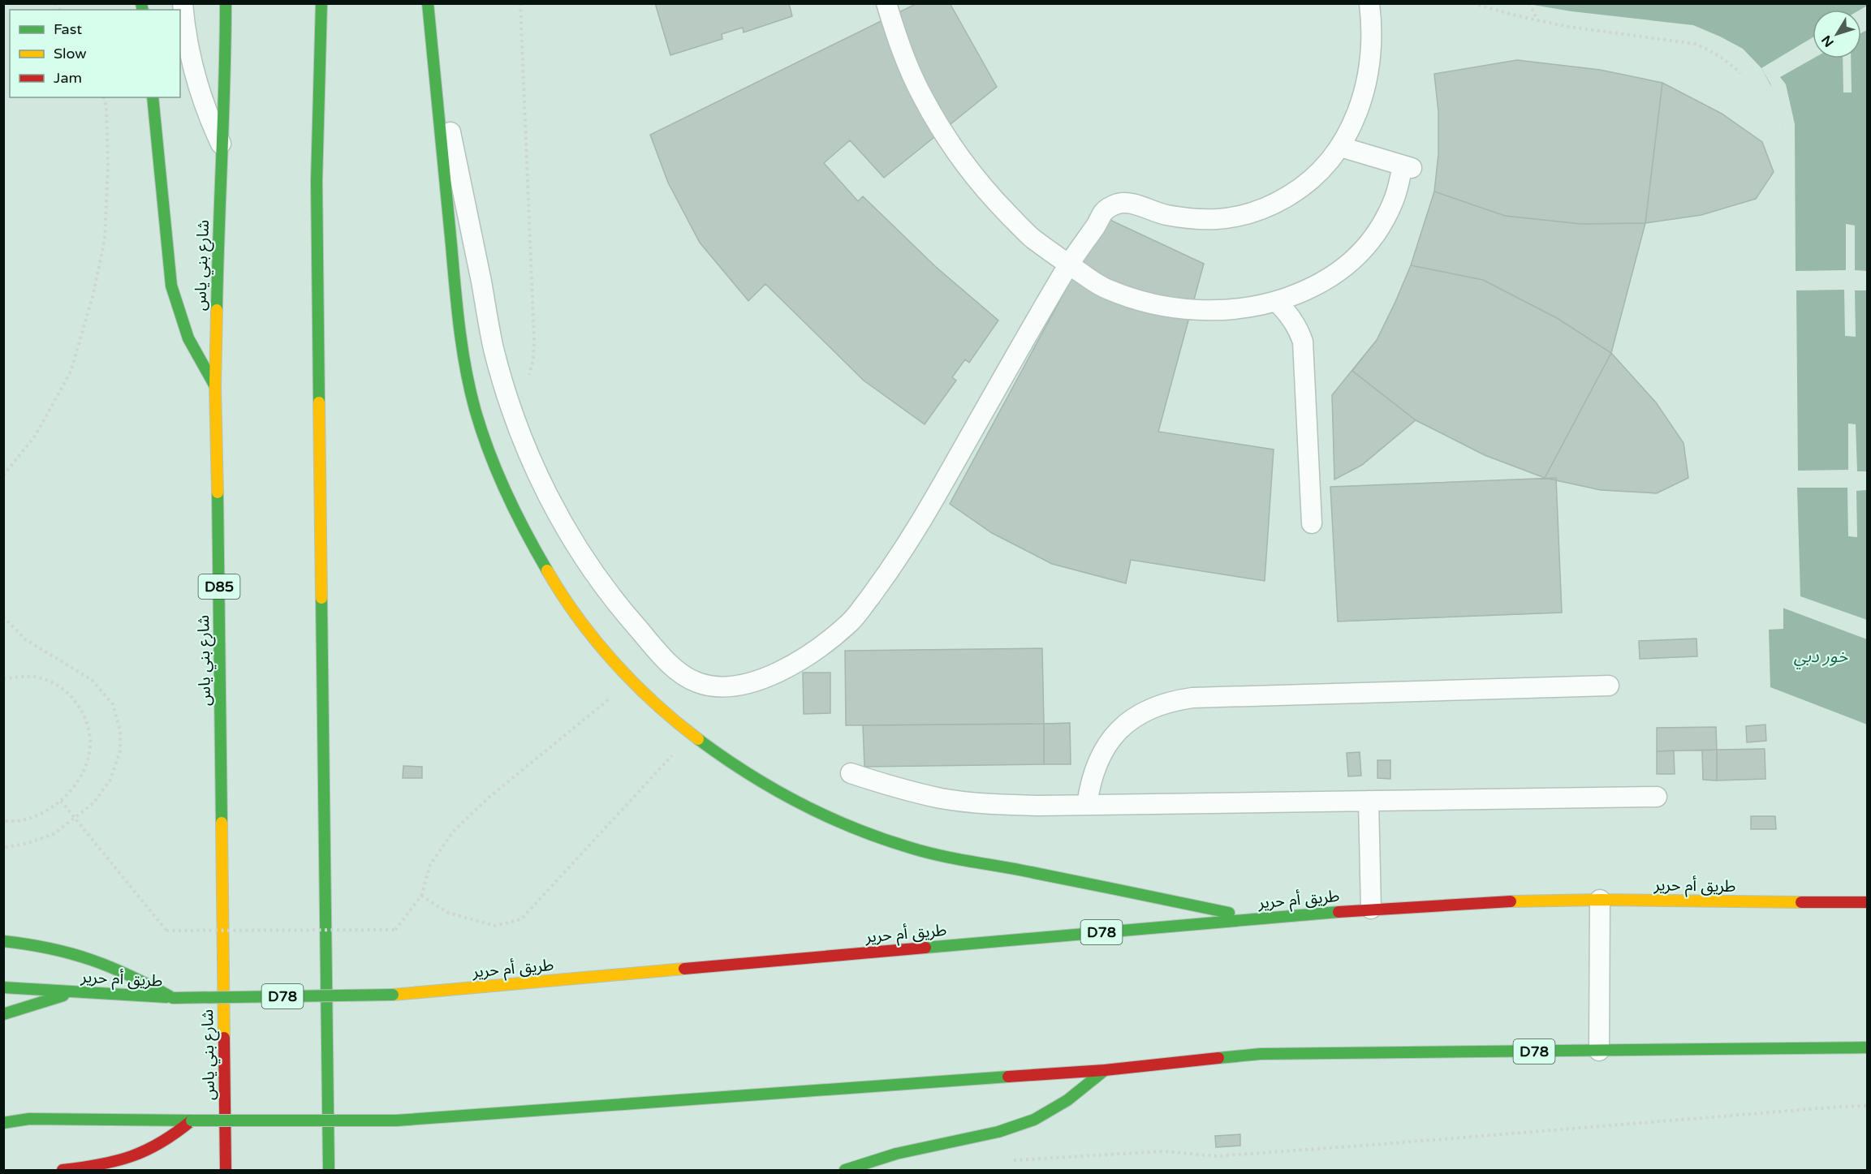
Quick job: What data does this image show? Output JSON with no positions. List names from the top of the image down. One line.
{"streets":{"main road":["شارع بني ياس","D85","طريق أم حرير","D78"]},"water":["خور دبي"],"legend":["Fast","Slow","Jam"],"north":"bottom left"}
